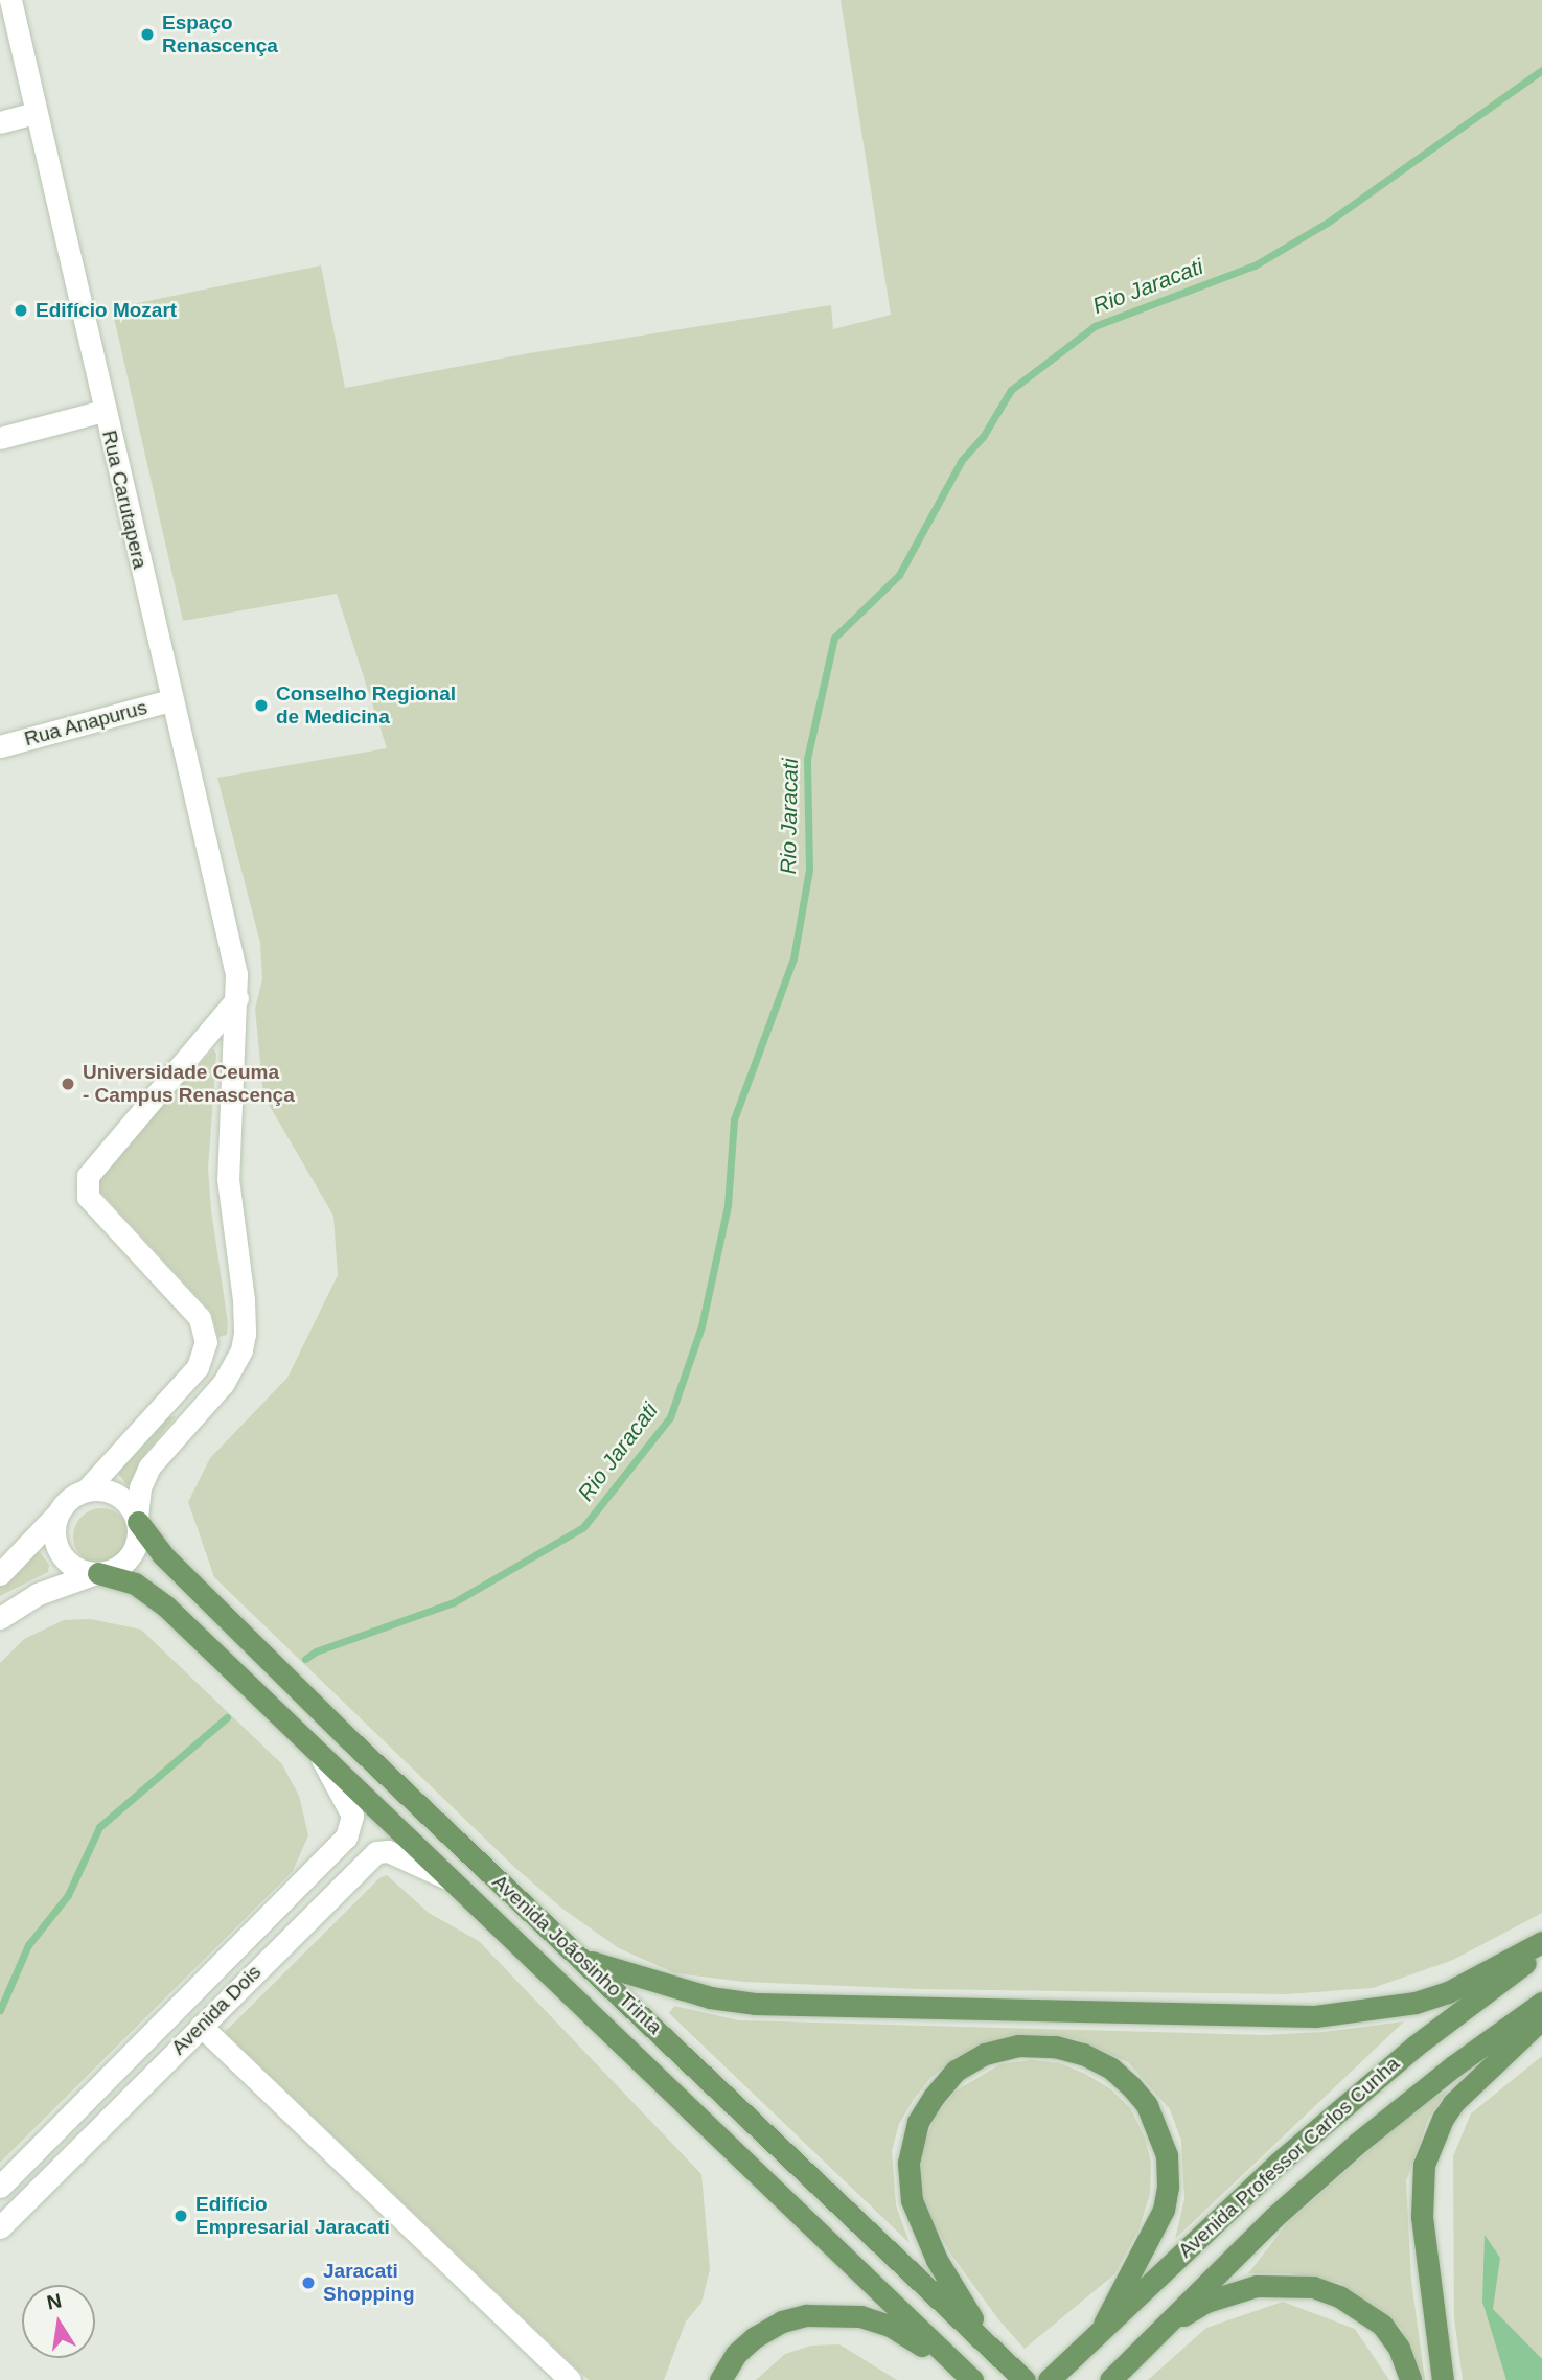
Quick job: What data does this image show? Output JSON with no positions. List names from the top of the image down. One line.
{"streets":{"main road":["Rua Carutapera","Rua Anapurus","Avenida Joãosinho Trinta","Avenida Dois","Avenida Professor Carlos Cunha"]},"crossings":[["Rua Carutapera","Rua Anapurus"],["Rua Carutapera","Avenida Joãosinho Trinta"],["Avenida Joãosinho Trinta","Avenida Dois"]],"water":["Rio Jaracati"],"places":["Espaço Renascença","Edifício Mozart","Conselho Regional de Medicina","Universidade Ceuma - Campus Renascença","Edifício Empresarial Jaracati","Jaracati Shopping"],"north":"top"}
